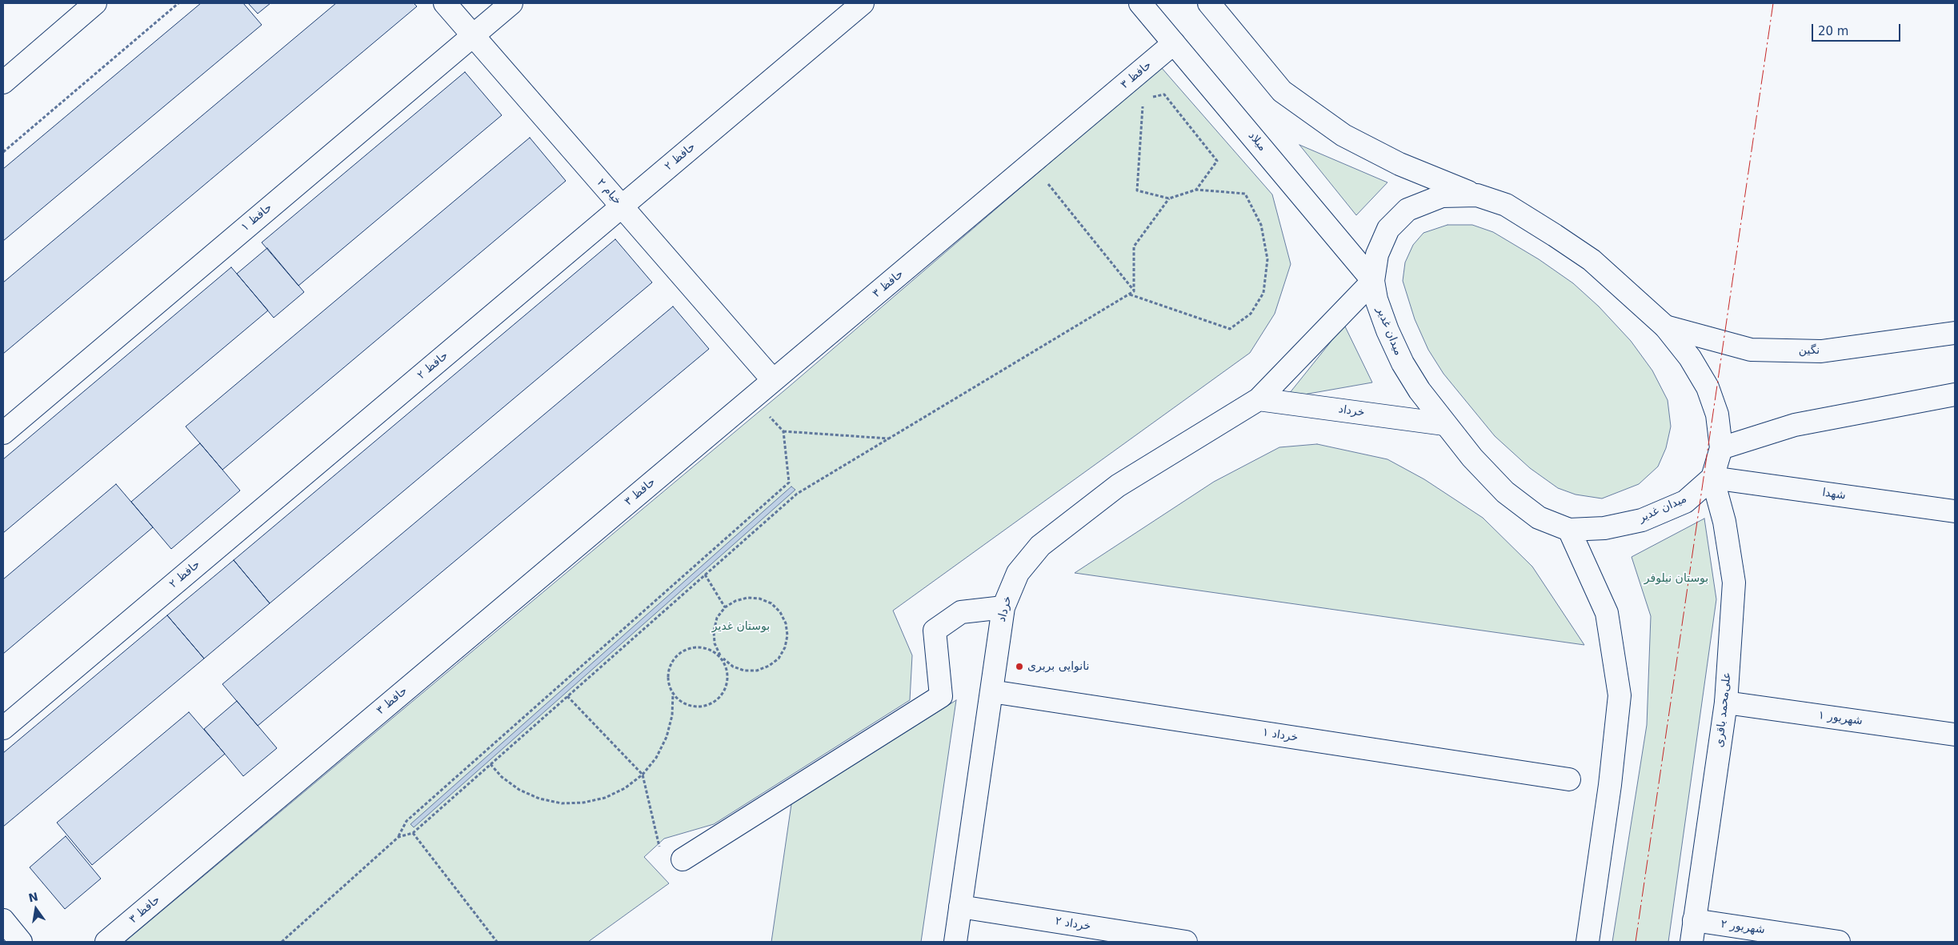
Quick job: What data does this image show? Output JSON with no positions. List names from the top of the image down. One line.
{"streets":{"street":["حافظ ۳","میلاد","حافظ ۲","خیام ۲","حافظ ۱","میدان غدیر","نگین","خرداد","شهدا","علی‌محمد باقری","شهریور ۱","خرداد ۱","خرداد ۲","شهریور ۲"]},"crossings":[["حافظ ۳","میلاد"],["حافظ ۳","خیام ۲"],["میلاد","میدان غدیر"],["میلاد","خرداد"],["حافظ ۲","خیام ۲"],["خیام ۲","حافظ ۱"],["میدان غدیر","نگین"],["میدان غدیر","خرداد"],["میدان غدیر","شهدا"],["میدان غدیر","علی‌محمد باقری"],["خرداد","خرداد ۱"],["خرداد","خرداد ۲"],["شهدا","علی‌محمد باقری"],["علی‌محمد باقری","شهریور ۱"],["علی‌محمد باقری","شهریور ۲"]],"parks":["بوستان نیلوفر","بوستان غدیر"],"places":["نانوایی بربری"],"scale_bar":"20 m","north":"top"}
